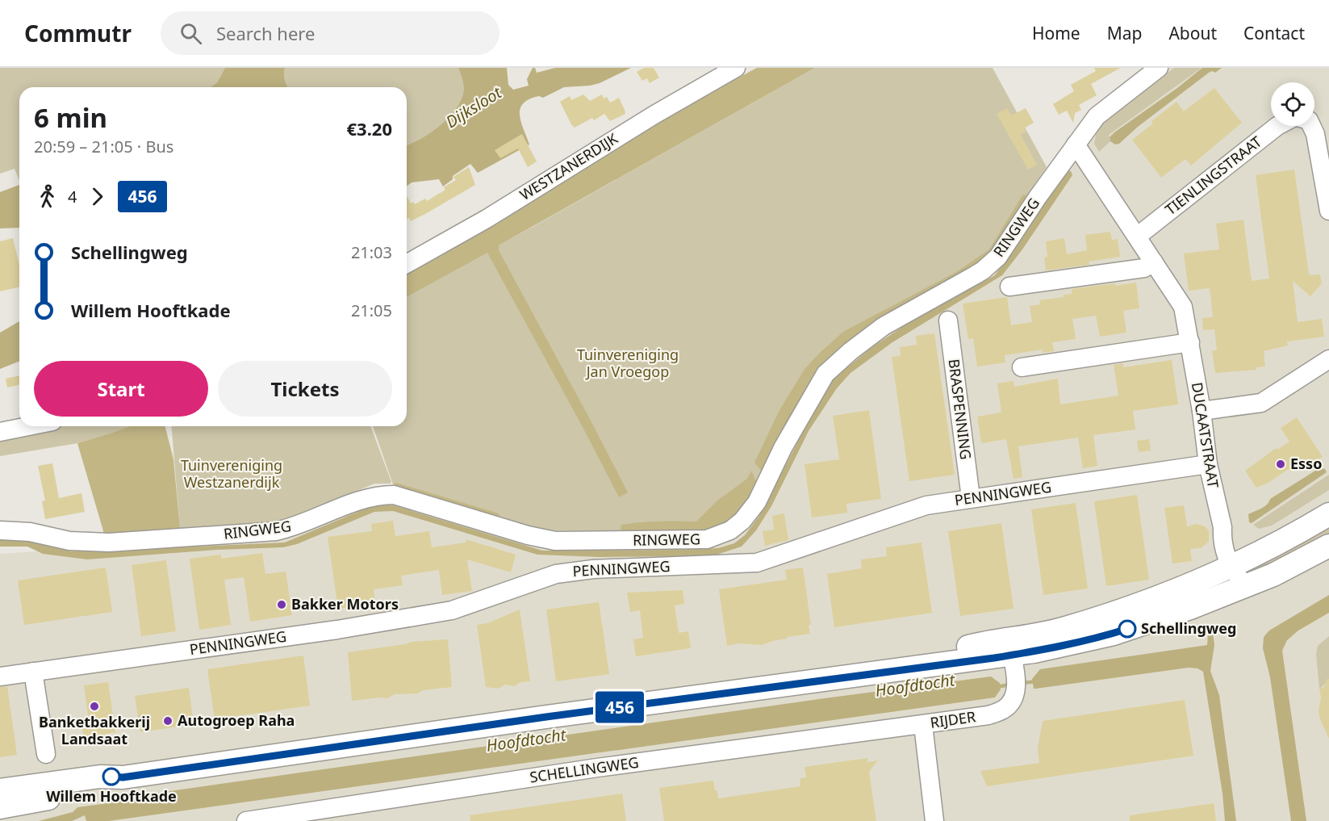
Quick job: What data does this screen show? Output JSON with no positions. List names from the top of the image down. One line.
{"streets":{"street":["WESTZANERDIJK","TIENLINGSTRAAT","RINGWEG","BRASPENNING","DUCAATSTRAAT","PENNINGWEG","RIJDER","SCHELLINGWEG"]},"crossings":[["TIENLINGSTRAAT","DUCAATSTRAAT"],["RINGWEG","DUCAATSTRAAT"],["BRASPENNING","PENNINGWEG"],["DUCAATSTRAAT","PENNINGWEG"],["RIJDER","SCHELLINGWEG"]],"water":["Dijksloot","Hoofdtocht"],"parks":["Tuinvereniging Jan Vroegop","Tuinvereniging Westzanerdijk"],"places":["Esso","Bakker Motors","Schellingweg","Banketbakkerij Landsaat","Autogroep Raha","Willem Hooftkade"],"lines":["bus line 456"],"page":{"header":"Commutr","search":"Search here","nav":["Home","Map","About","Contact"],"on_map":"456","heading":["6 min","20:59 – 21:05 · Bus","€3.20"],"legs":["4","456"],"list":[{"name":"Schellingweg","value":"21:03"},{"name":"Willem Hooftkade","value":"21:05"}],"buttons":["Start","Tickets"]}}
